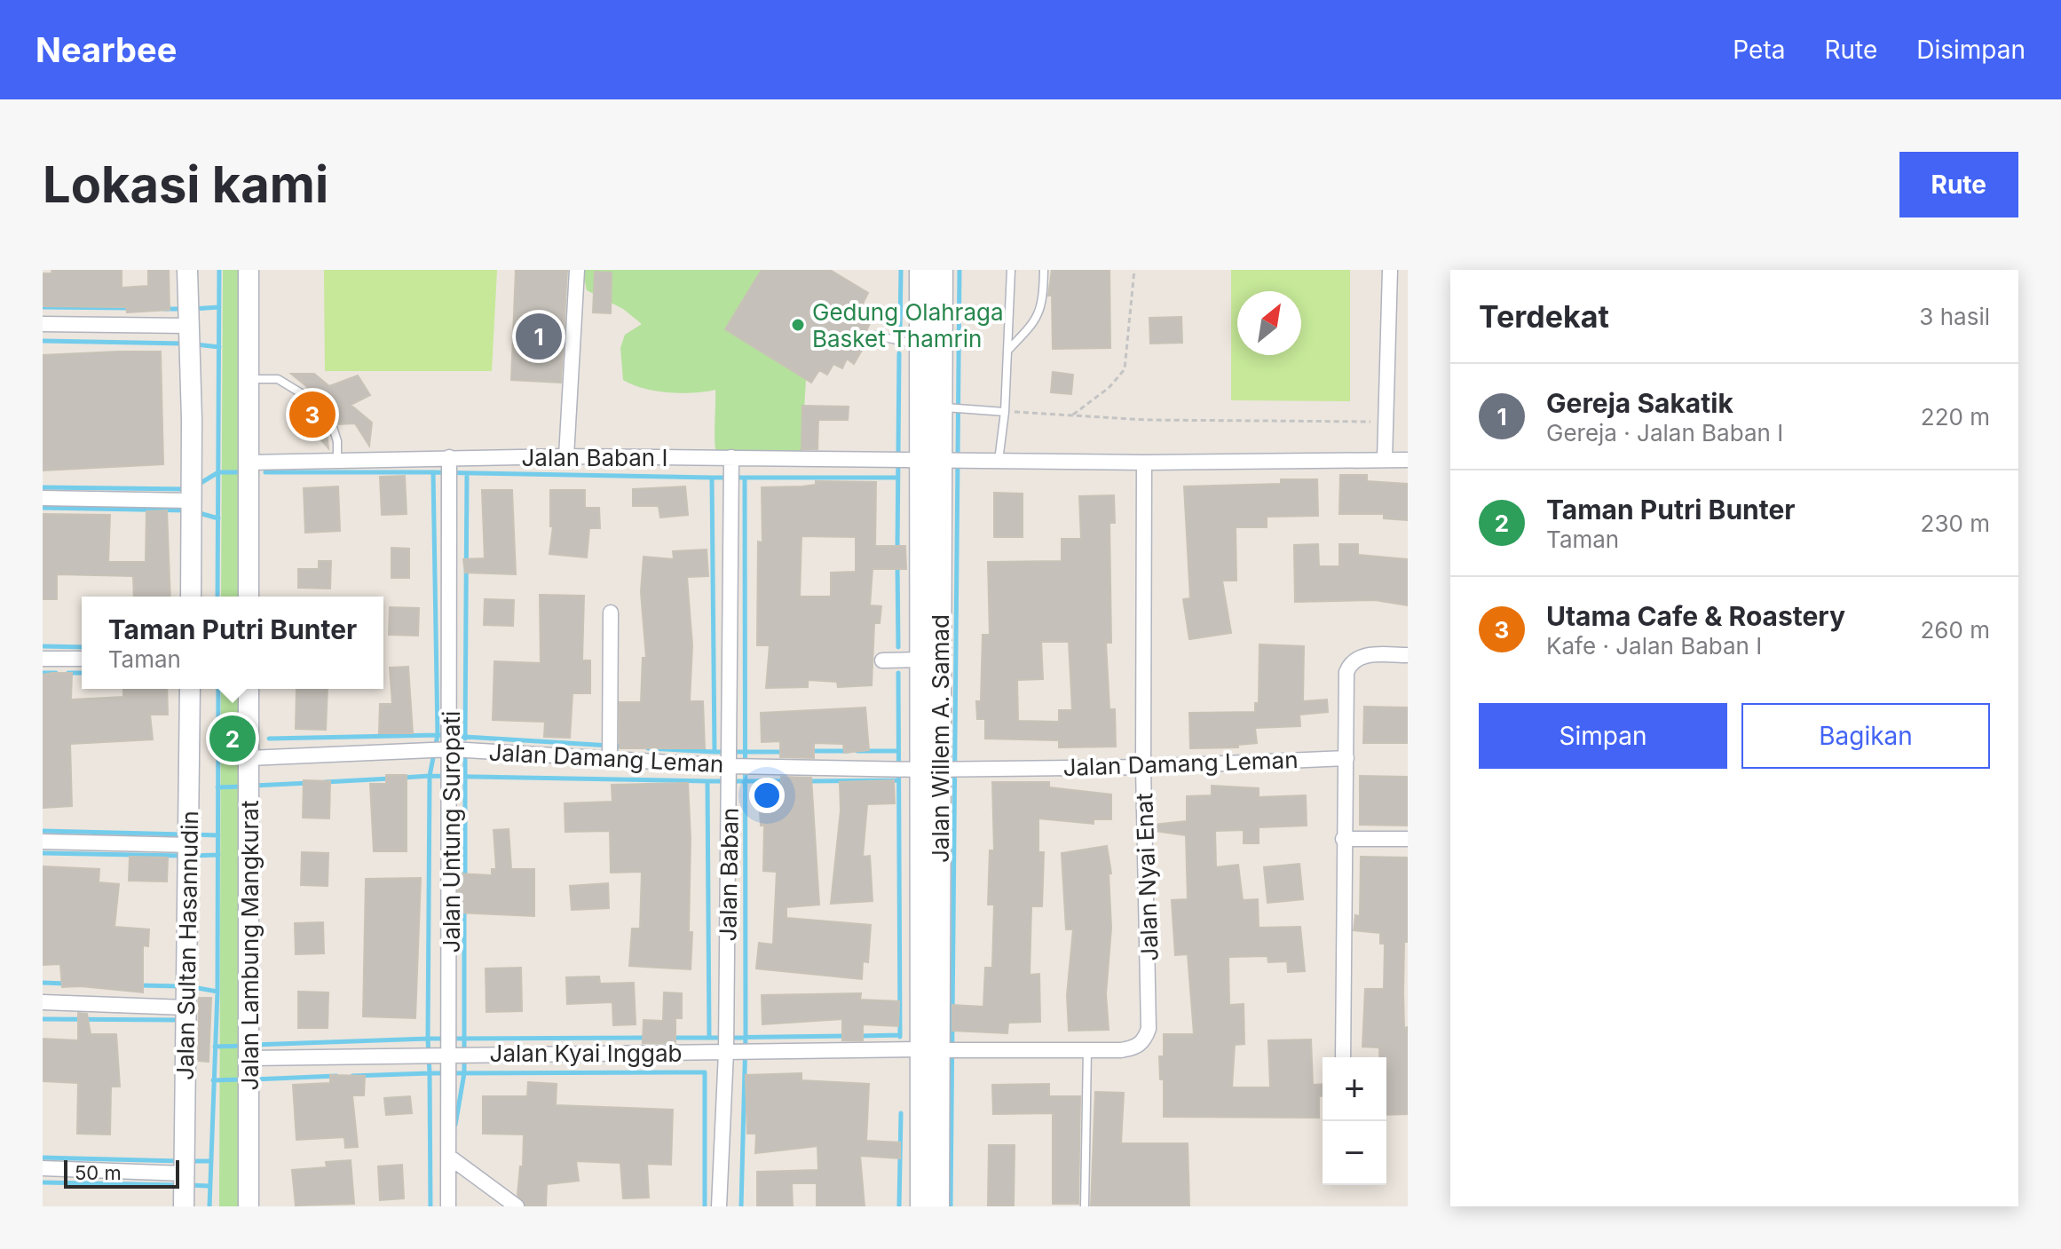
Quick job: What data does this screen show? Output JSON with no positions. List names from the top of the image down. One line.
{"streets":{"main road":["Jalan Willem A. Samad"],"street":["Jalan Baban I","Jalan Damang Leman","Jalan Untung Suropati","Jalan Baban","Jalan Nyai Enat","Jalan Sultan Hasannudin","Jalan Lambung Mangkurat","Jalan Kyai Inggab"]},"crossings":[["Jalan Baban I","Jalan Willem A. Samad"],["Jalan Baban I","Jalan Untung Suropati"],["Jalan Baban I","Jalan Baban"],["Jalan Willem A. Samad","Jalan Damang Leman"],["Jalan Willem A. Samad","Jalan Nyai Enat"],["Jalan Willem A. Samad","Jalan Kyai Inggab"],["Jalan Damang Leman","Jalan Untung Suropati"],["Jalan Damang Leman","Jalan Baban"],["Jalan Damang Leman","Jalan Nyai Enat"],["Jalan Damang Leman","Jalan Lambung Mangkurat"],["Jalan Untung Suropati","Jalan Kyai Inggab"],["Jalan Baban","Jalan Kyai Inggab"],["Jalan Nyai Enat","Jalan Kyai Inggab"],["Jalan Lambung Mangkurat","Jalan Kyai Inggab"]],"places":["Gedung Olahraga Basket Thamrin"],"scale_bar":"50 m","north":"top right","page":{"header":"Nearbee","nav":["Peta","Rute","Disimpan"],"buttons":["Rute",["Simpan","Bagikan"]],"title":"Lokasi kami","heading":["Terdekat","3 hasil"],"pins":["1","3","2"],"list":[{"mark":"1","name":"Gereja Sakatik","note":"Gereja · Jalan Baban I","value":"220 m"},{"mark":"2","name":"Taman Putri Bunter","note":"Taman","value":"230 m"},{"mark":"3","name":"Utama Cafe & Roastery","note":"Kafe · Jalan Baban I","value":"260 m"}],"popup":["Taman Putri Bunter","Taman"],"map_buttons":["+","−"],"scale":"50 m"}}
